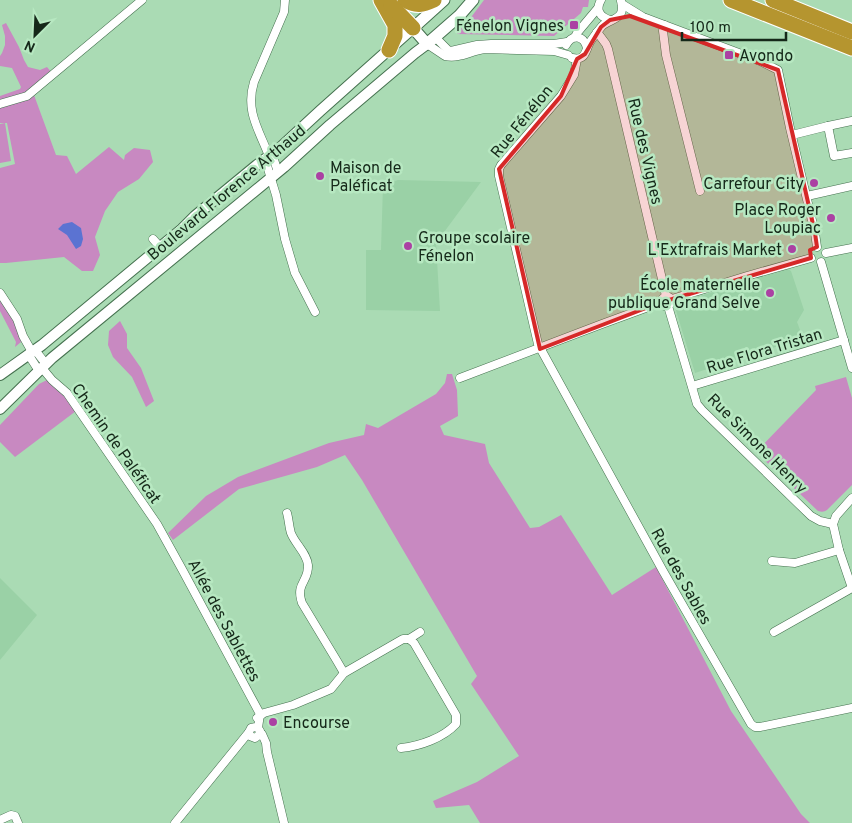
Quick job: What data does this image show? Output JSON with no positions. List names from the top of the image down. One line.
{"streets":{"main road":["Boulevard Florence Arthaud"],"street":["Rue Fénélon","Rue des Vignes","Rue Flora Tristan","Chemin de Paléficat","Rue Simone Henry","Rue des Sables","Allée des Sablettes"]},"crossings":[["Rue Fénélon","Rue des Sables"],["Rue des Vignes","Rue Simone Henry"],["Boulevard Florence Arthaud","Chemin de Paléficat"],["Rue Flora Tristan","Rue Simone Henry"],["Chemin de Paléficat","Allée des Sablettes"]],"places":{"transit":["Fénelon Vignes","Avondo"],"other":["Maison de Paléficat","Carrefour City","Place Roger Loupiac","Groupe scolaire Fénelon","L'Extrafrais Market","École maternelle publique Grand Selve","Encourse"]},"scale_bar":"100 m","north":"bottom left"}
